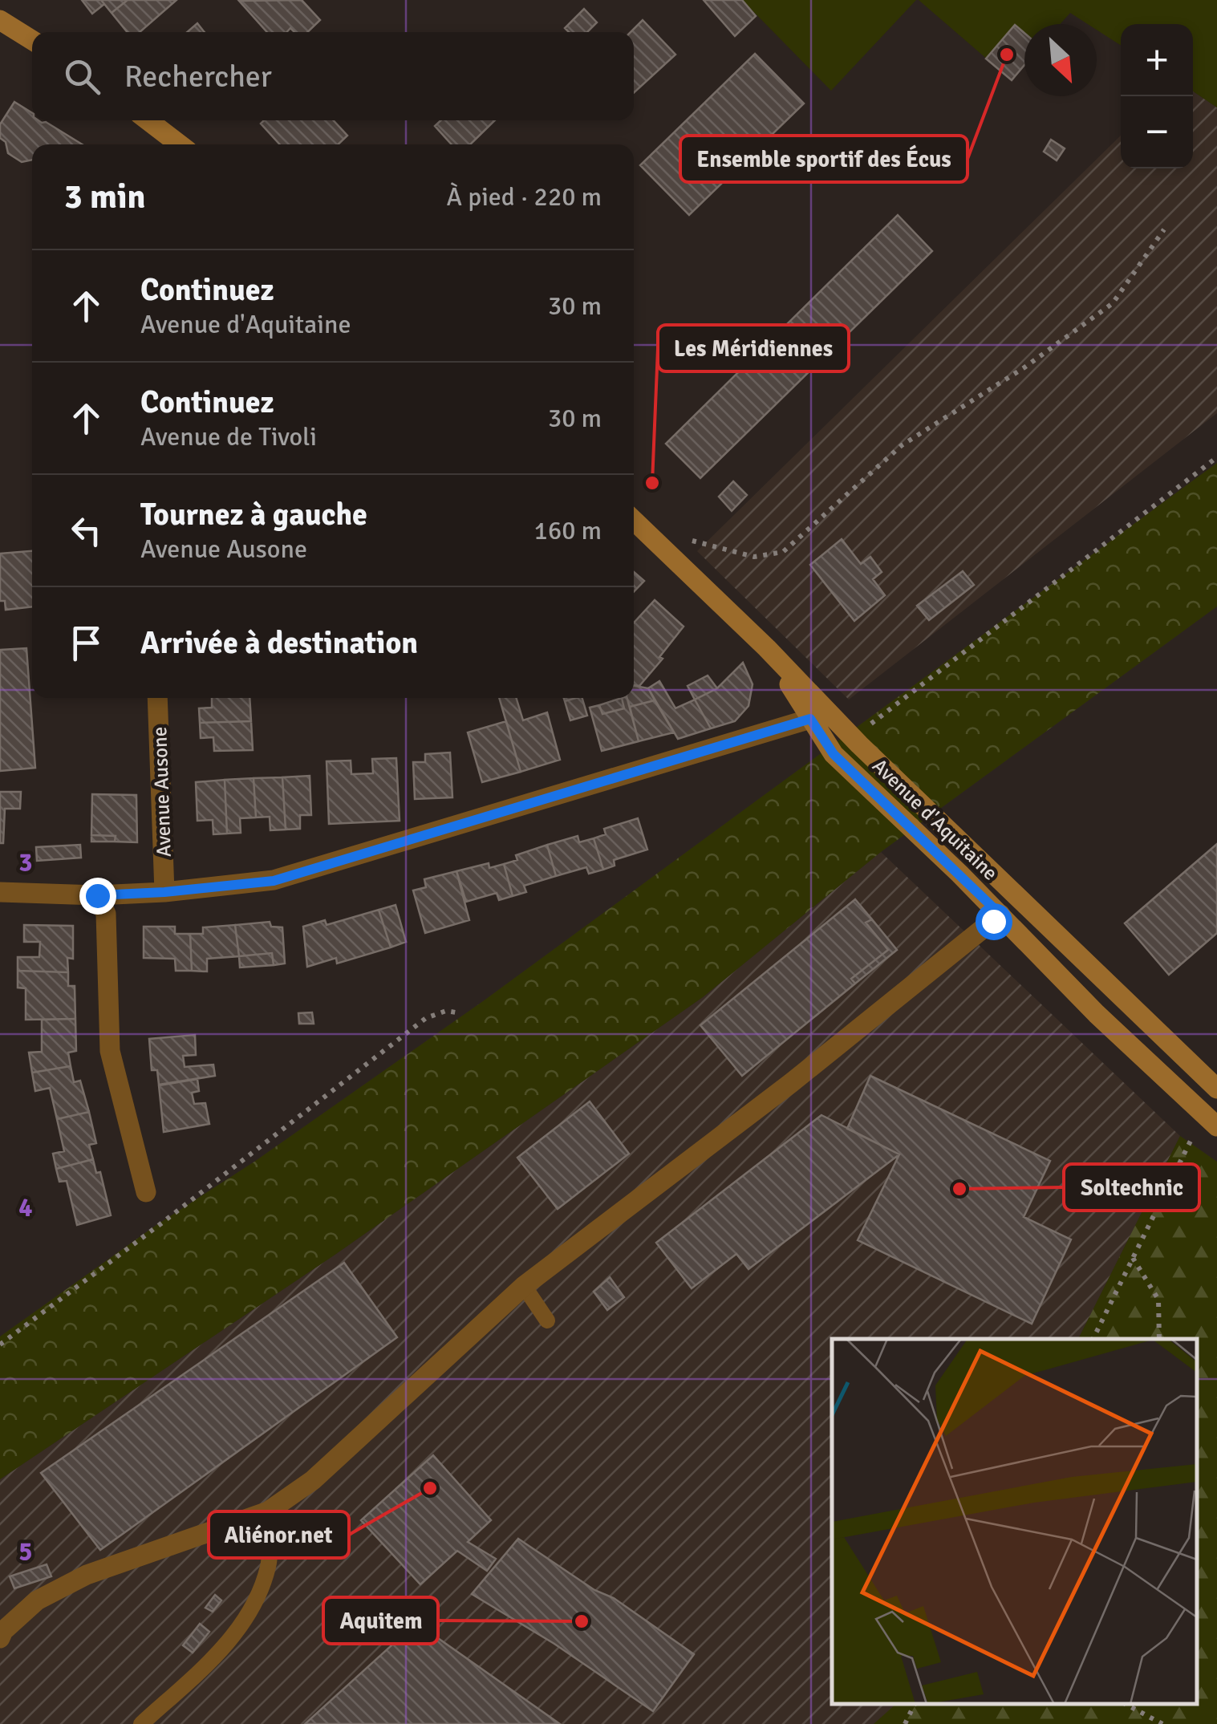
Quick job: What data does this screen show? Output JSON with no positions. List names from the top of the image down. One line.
{"streets":{"street":["Avenue Ausone","Avenue d'Aquitaine"]},"places":["Ensemble sportif des Écus","Les Méridiennes","Soltechnic","Aliénor.net","Aquitem"],"north":"bottom right","page":{"map_buttons":["+","−"],"search":"Rechercher","heading":["3 min","À pied · 220 m"],"list":[["Continuez","Avenue d'Aquitaine","30 m"],["Continuez","Avenue de Tivoli","30 m"],["Tournez à gauche","Avenue Ausone","160 m"],"Arrivée à destination"]},"grid":{"rows":["3","4","5"]}}
